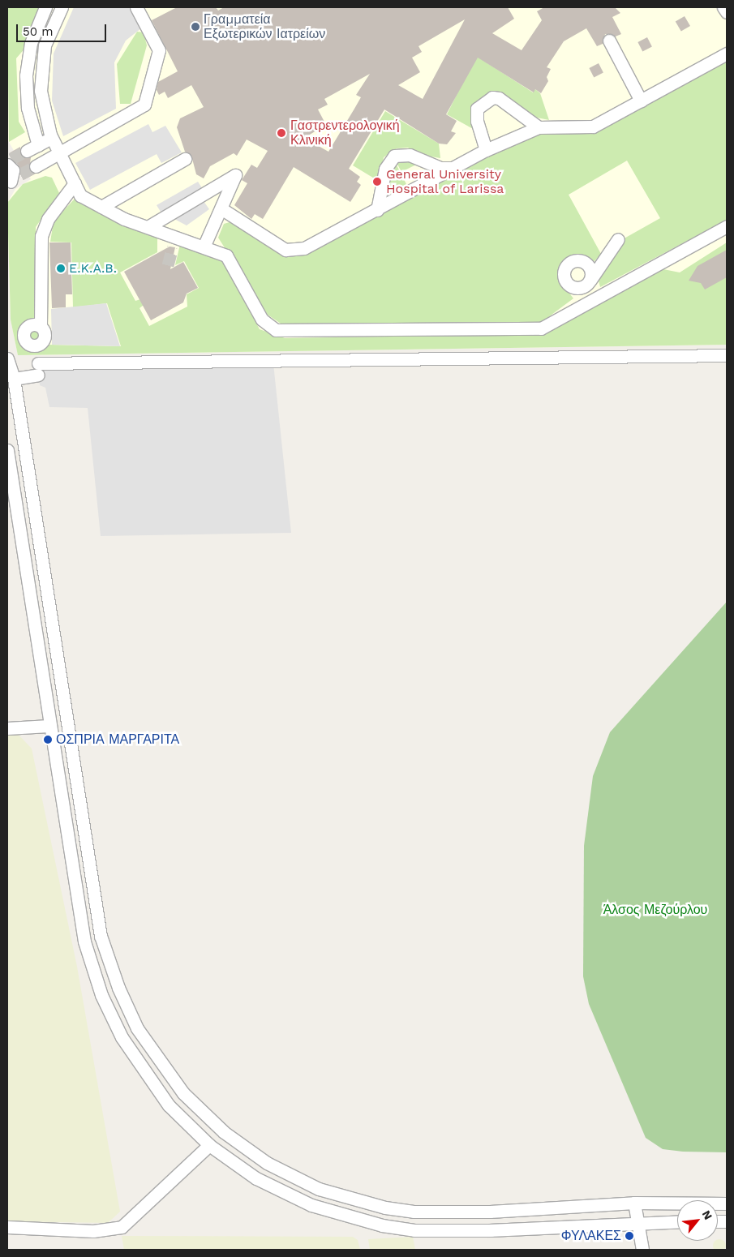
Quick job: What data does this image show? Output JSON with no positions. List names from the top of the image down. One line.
{"parks":["Άλσος Μεζούρλου"],"places":["Γραμματεία Εξωτερικών Ιατρείων","Γαστρεντερολογική Κλινική","General University Hospital of Larissa","E.K.A.B.","ΟΣΠΡΙΑ ΜΑΡΓΑΡΙΤΑ","ΦΥΛΑΚΕΣ"],"scale_bar":"50 m","north":"top right"}
